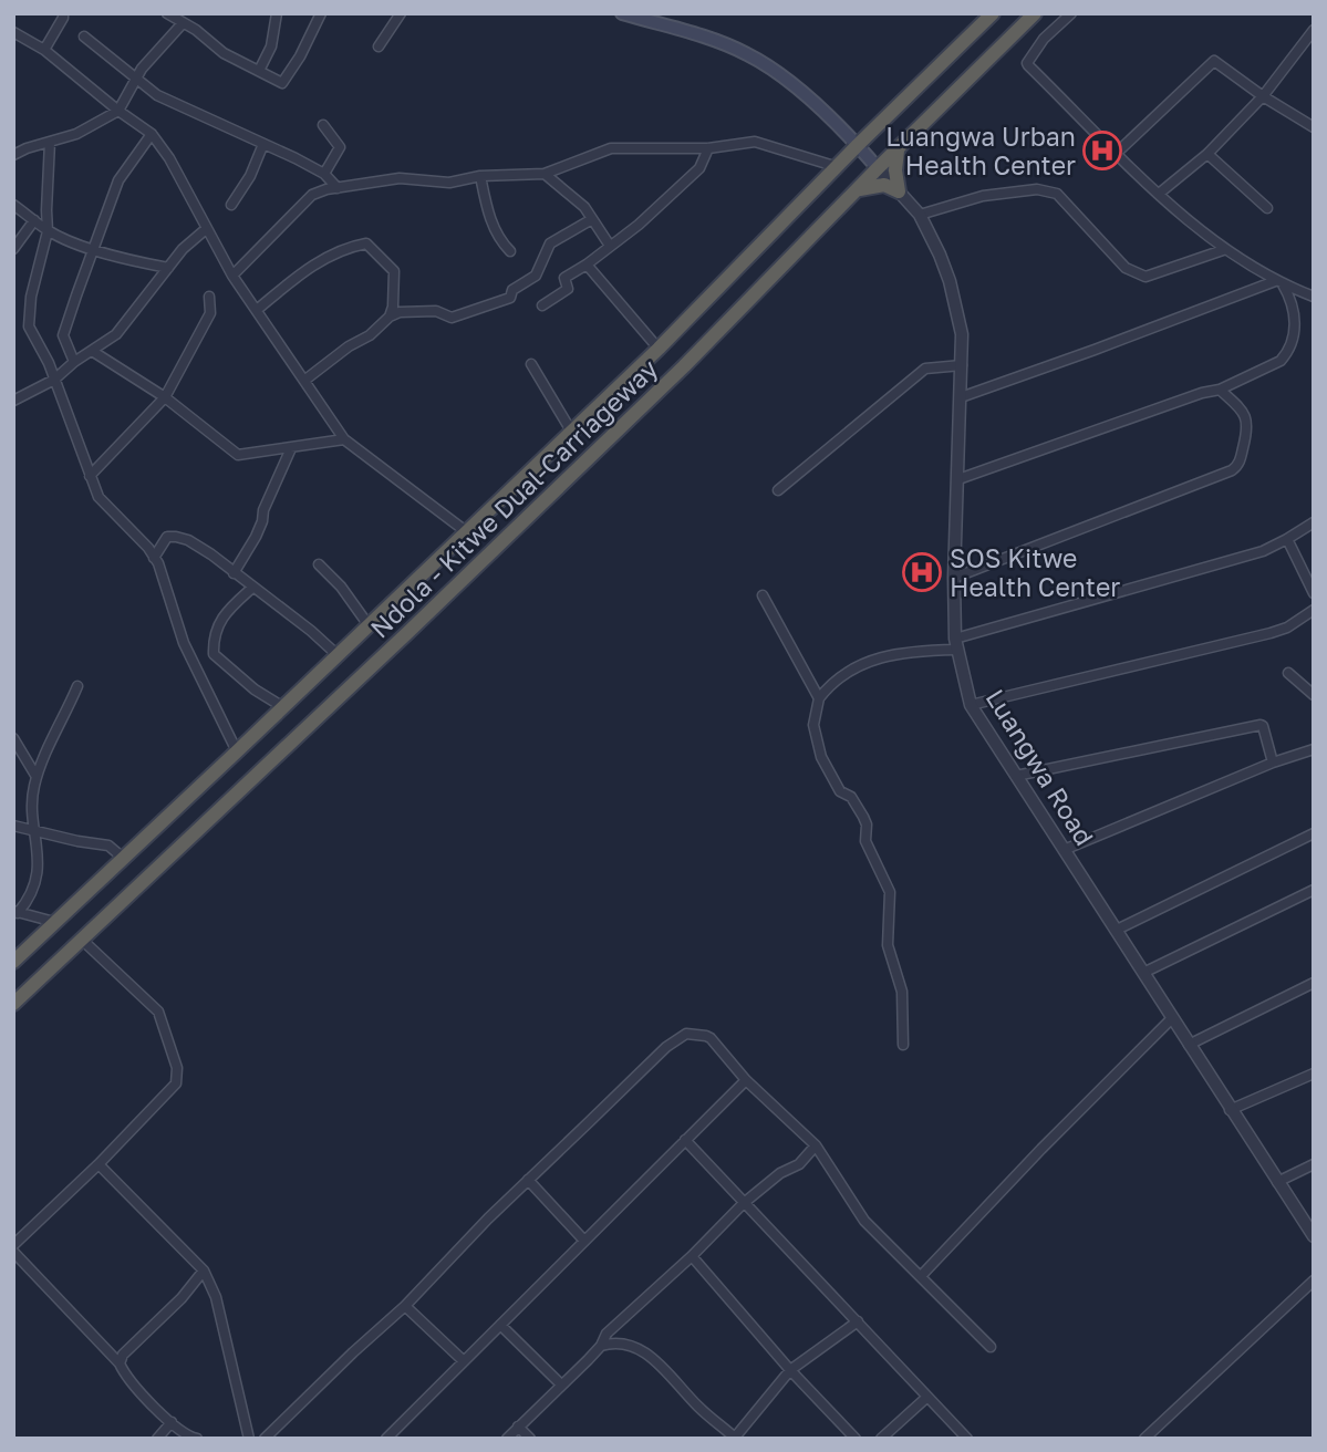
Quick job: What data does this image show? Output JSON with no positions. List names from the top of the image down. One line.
{"streets":{"highway":["Ndola - Kitwe Dual-Carriageway"],"main road":["Luangwa Road"]},"crossings":[["Ndola - Kitwe Dual-Carriageway","Luangwa Road"]],"places":{"hospital":["Luangwa Urban Health Center","SOS Kitwe Health Center"]}}
